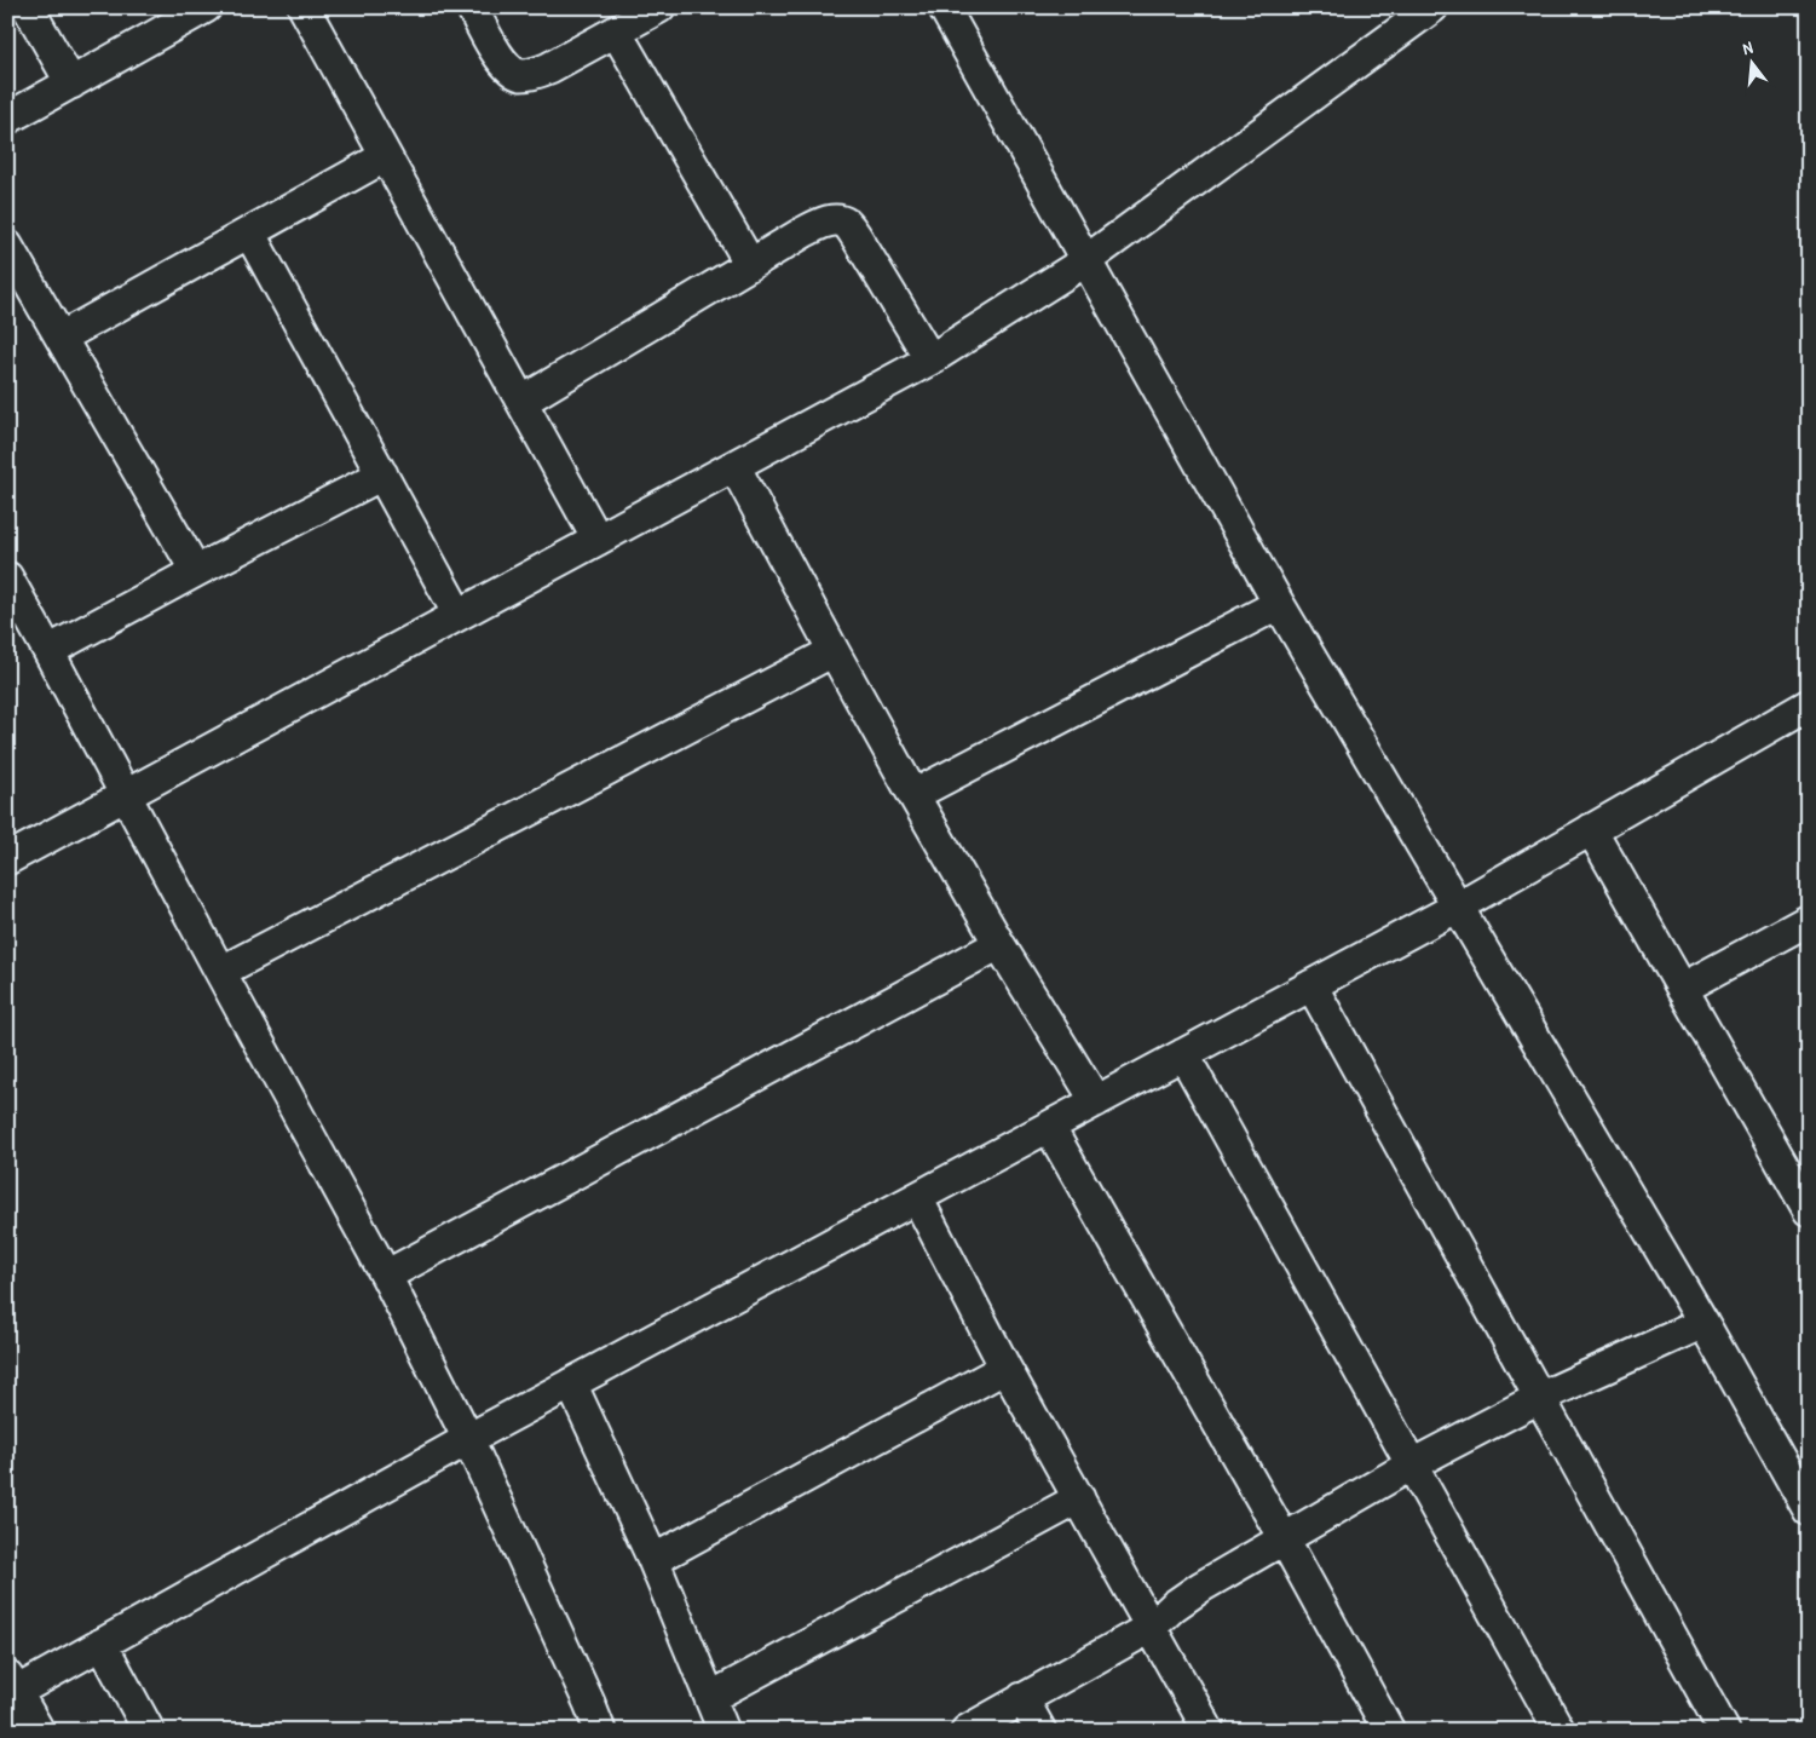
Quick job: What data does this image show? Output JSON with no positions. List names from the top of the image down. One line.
{"north":"top"}
